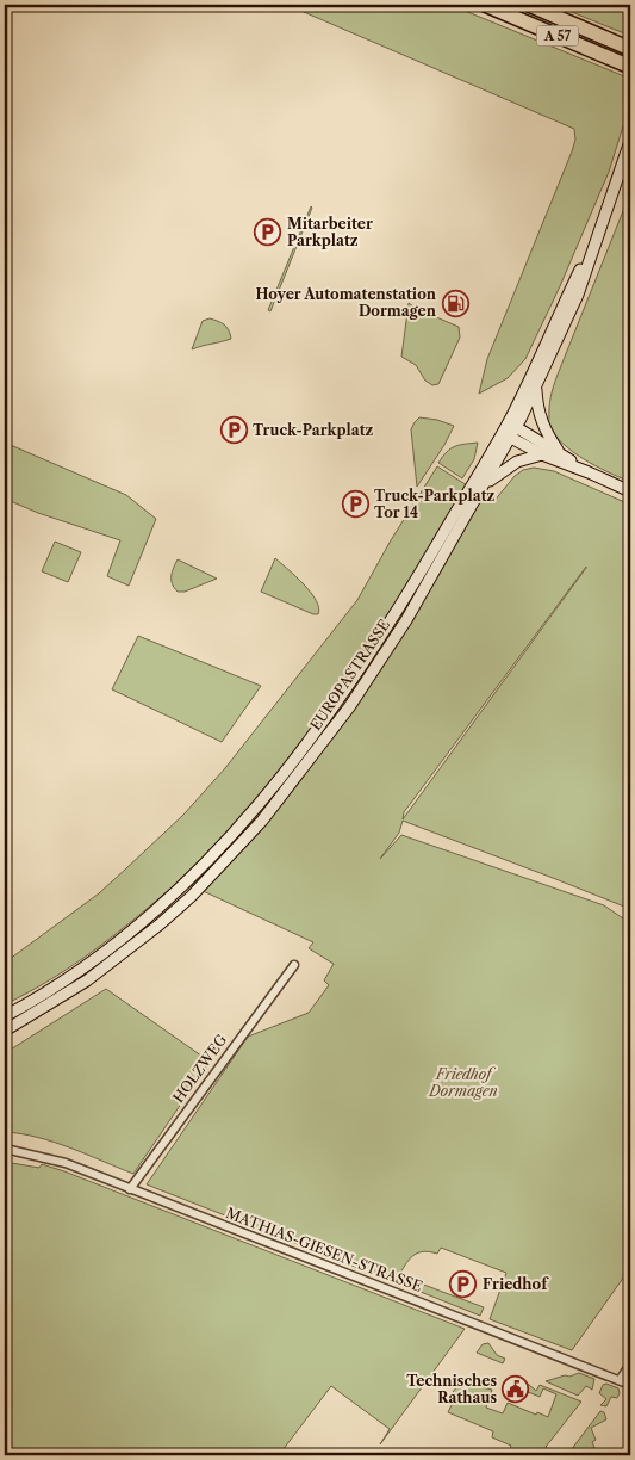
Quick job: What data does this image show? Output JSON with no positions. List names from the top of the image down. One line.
{"streets":{"highway":["A 57"],"main road":["EUROPASTRASSE"],"street":["HOLZWEG","MATHIAS-GIESEN-STRASSE"]},"crossings":[["HOLZWEG","MATHIAS-GIESEN-STRASSE"]],"parks":["Friedhof Dormagen"],"places":{"parking":["Mitarbeiter Parkplatz","Truck-Parkplatz","Truck-Parkplatz Tor 14","Friedhof"],"fuel station":["Hoyer Automatenstation Dormagen"],"public building":["Technisches Rathaus"]}}
